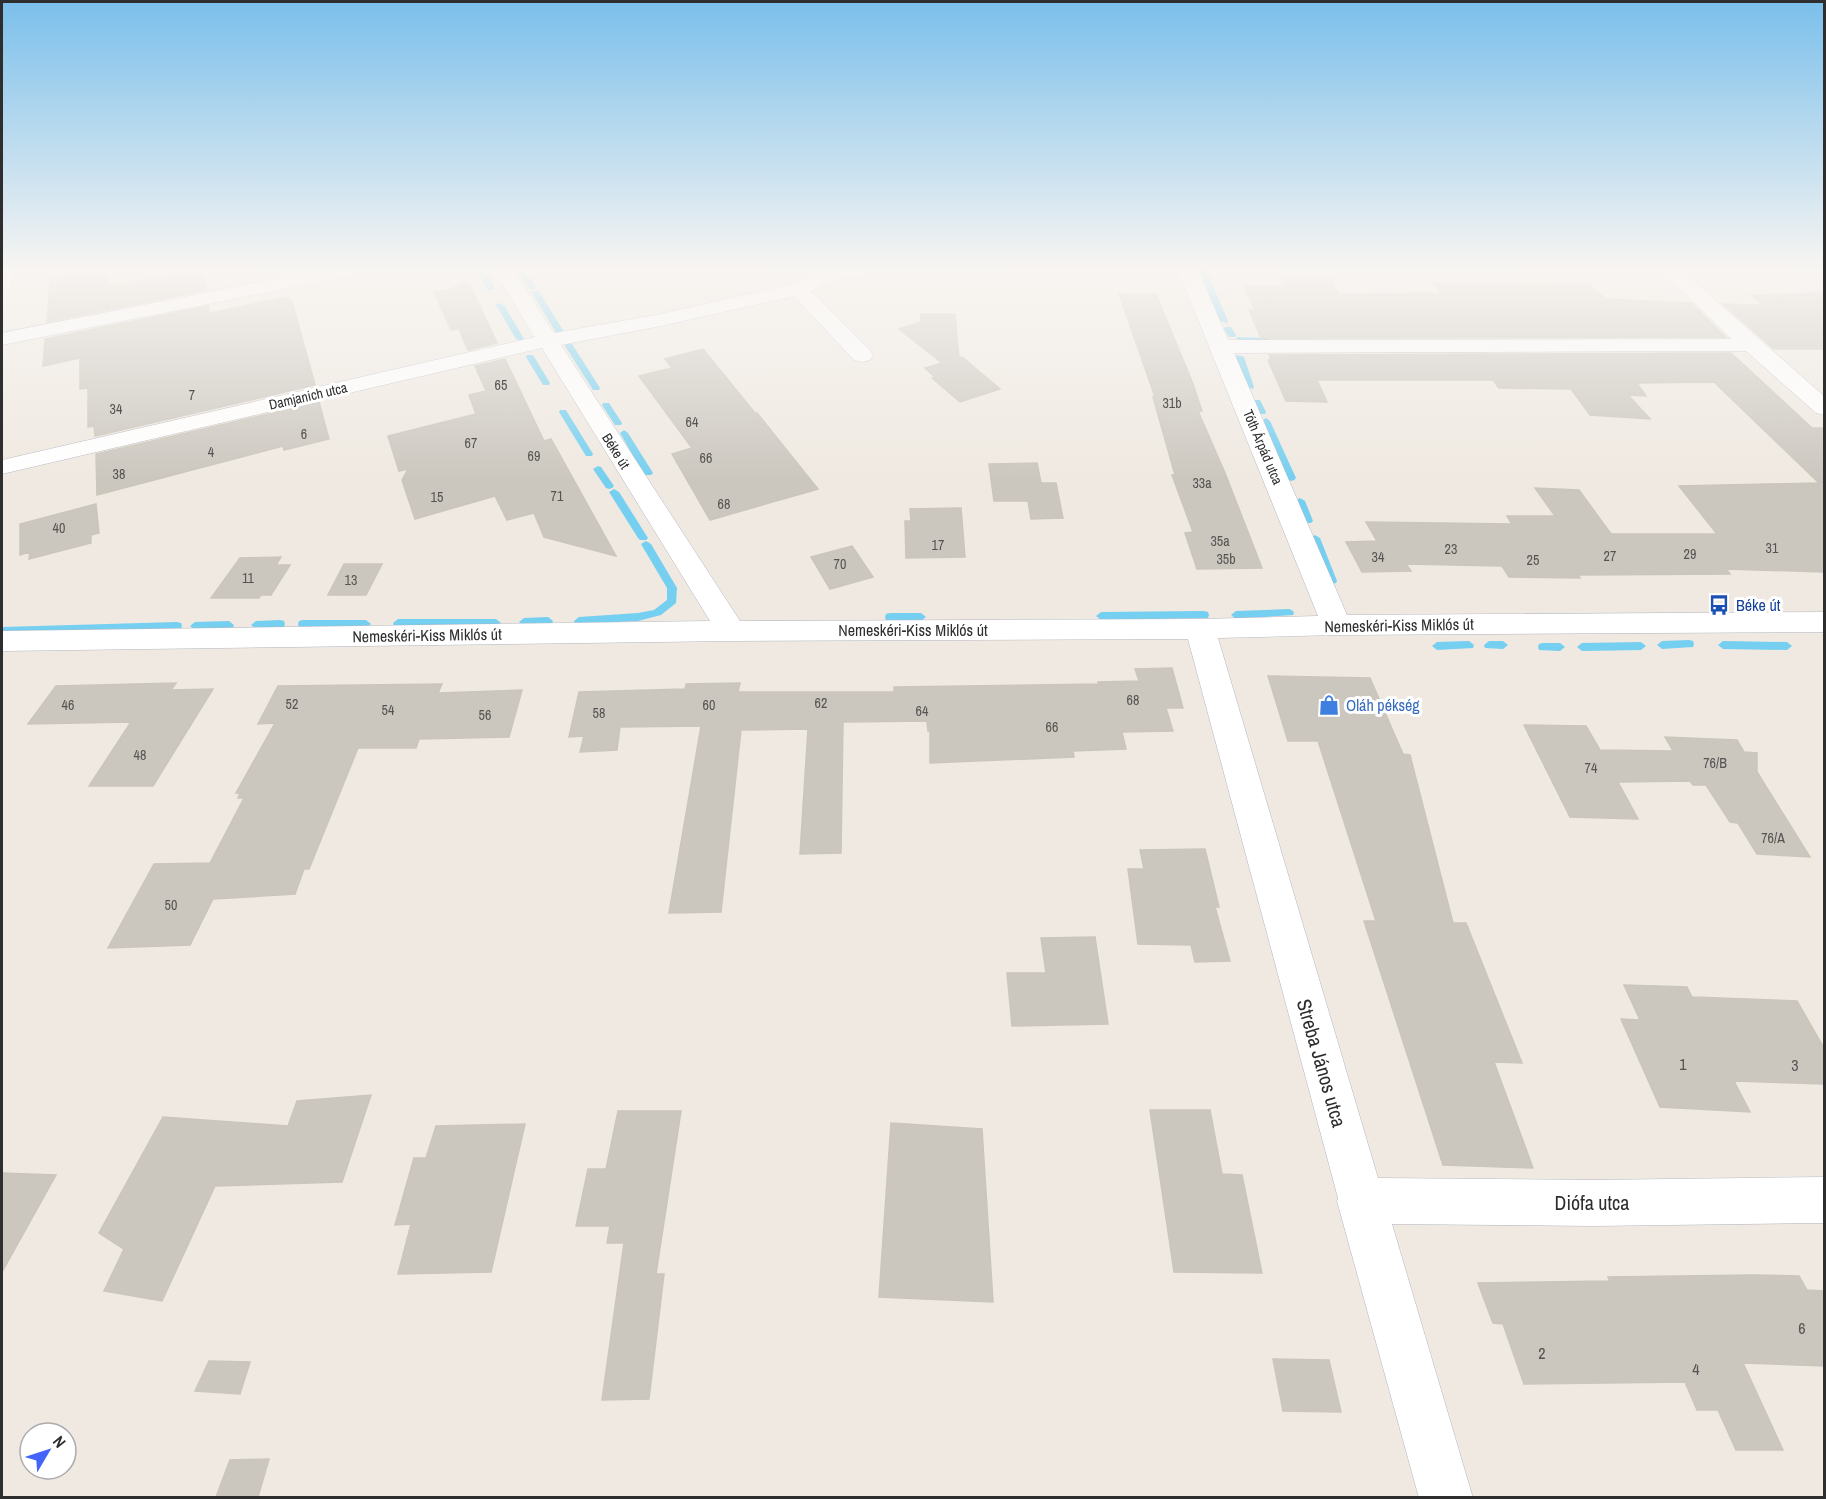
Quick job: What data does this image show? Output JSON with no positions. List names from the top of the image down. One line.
{"streets":{"street":["Damjanich utca","Tóth Árpád utca","Béke út","Nemeskéri-Kiss Miklós út","Streba János utca","Diófa utca"]},"crossings":[["Damjanich utca","Béke út"],["Tóth Árpád utca","Nemeskéri-Kiss Miklós út"],["Béke út","Nemeskéri-Kiss Miklós út"],["Nemeskéri-Kiss Miklós út","Streba János utca"],["Streba János utca","Diófa utca"]],"places":{"bus stop":["Béke út"],"shop":["Oláh pékség"]},"house_numbers":["65","7","31b","34","64","6","67","4","69","66","38","33a","71","15","68","40","35a","17","31","23","29","27","34","35b","25","70","11","13","68","62","52","46","60","54","64","58","56","66","48","76/B","74","76/A","50","1","3","6","2","4"],"north":"top right"}
